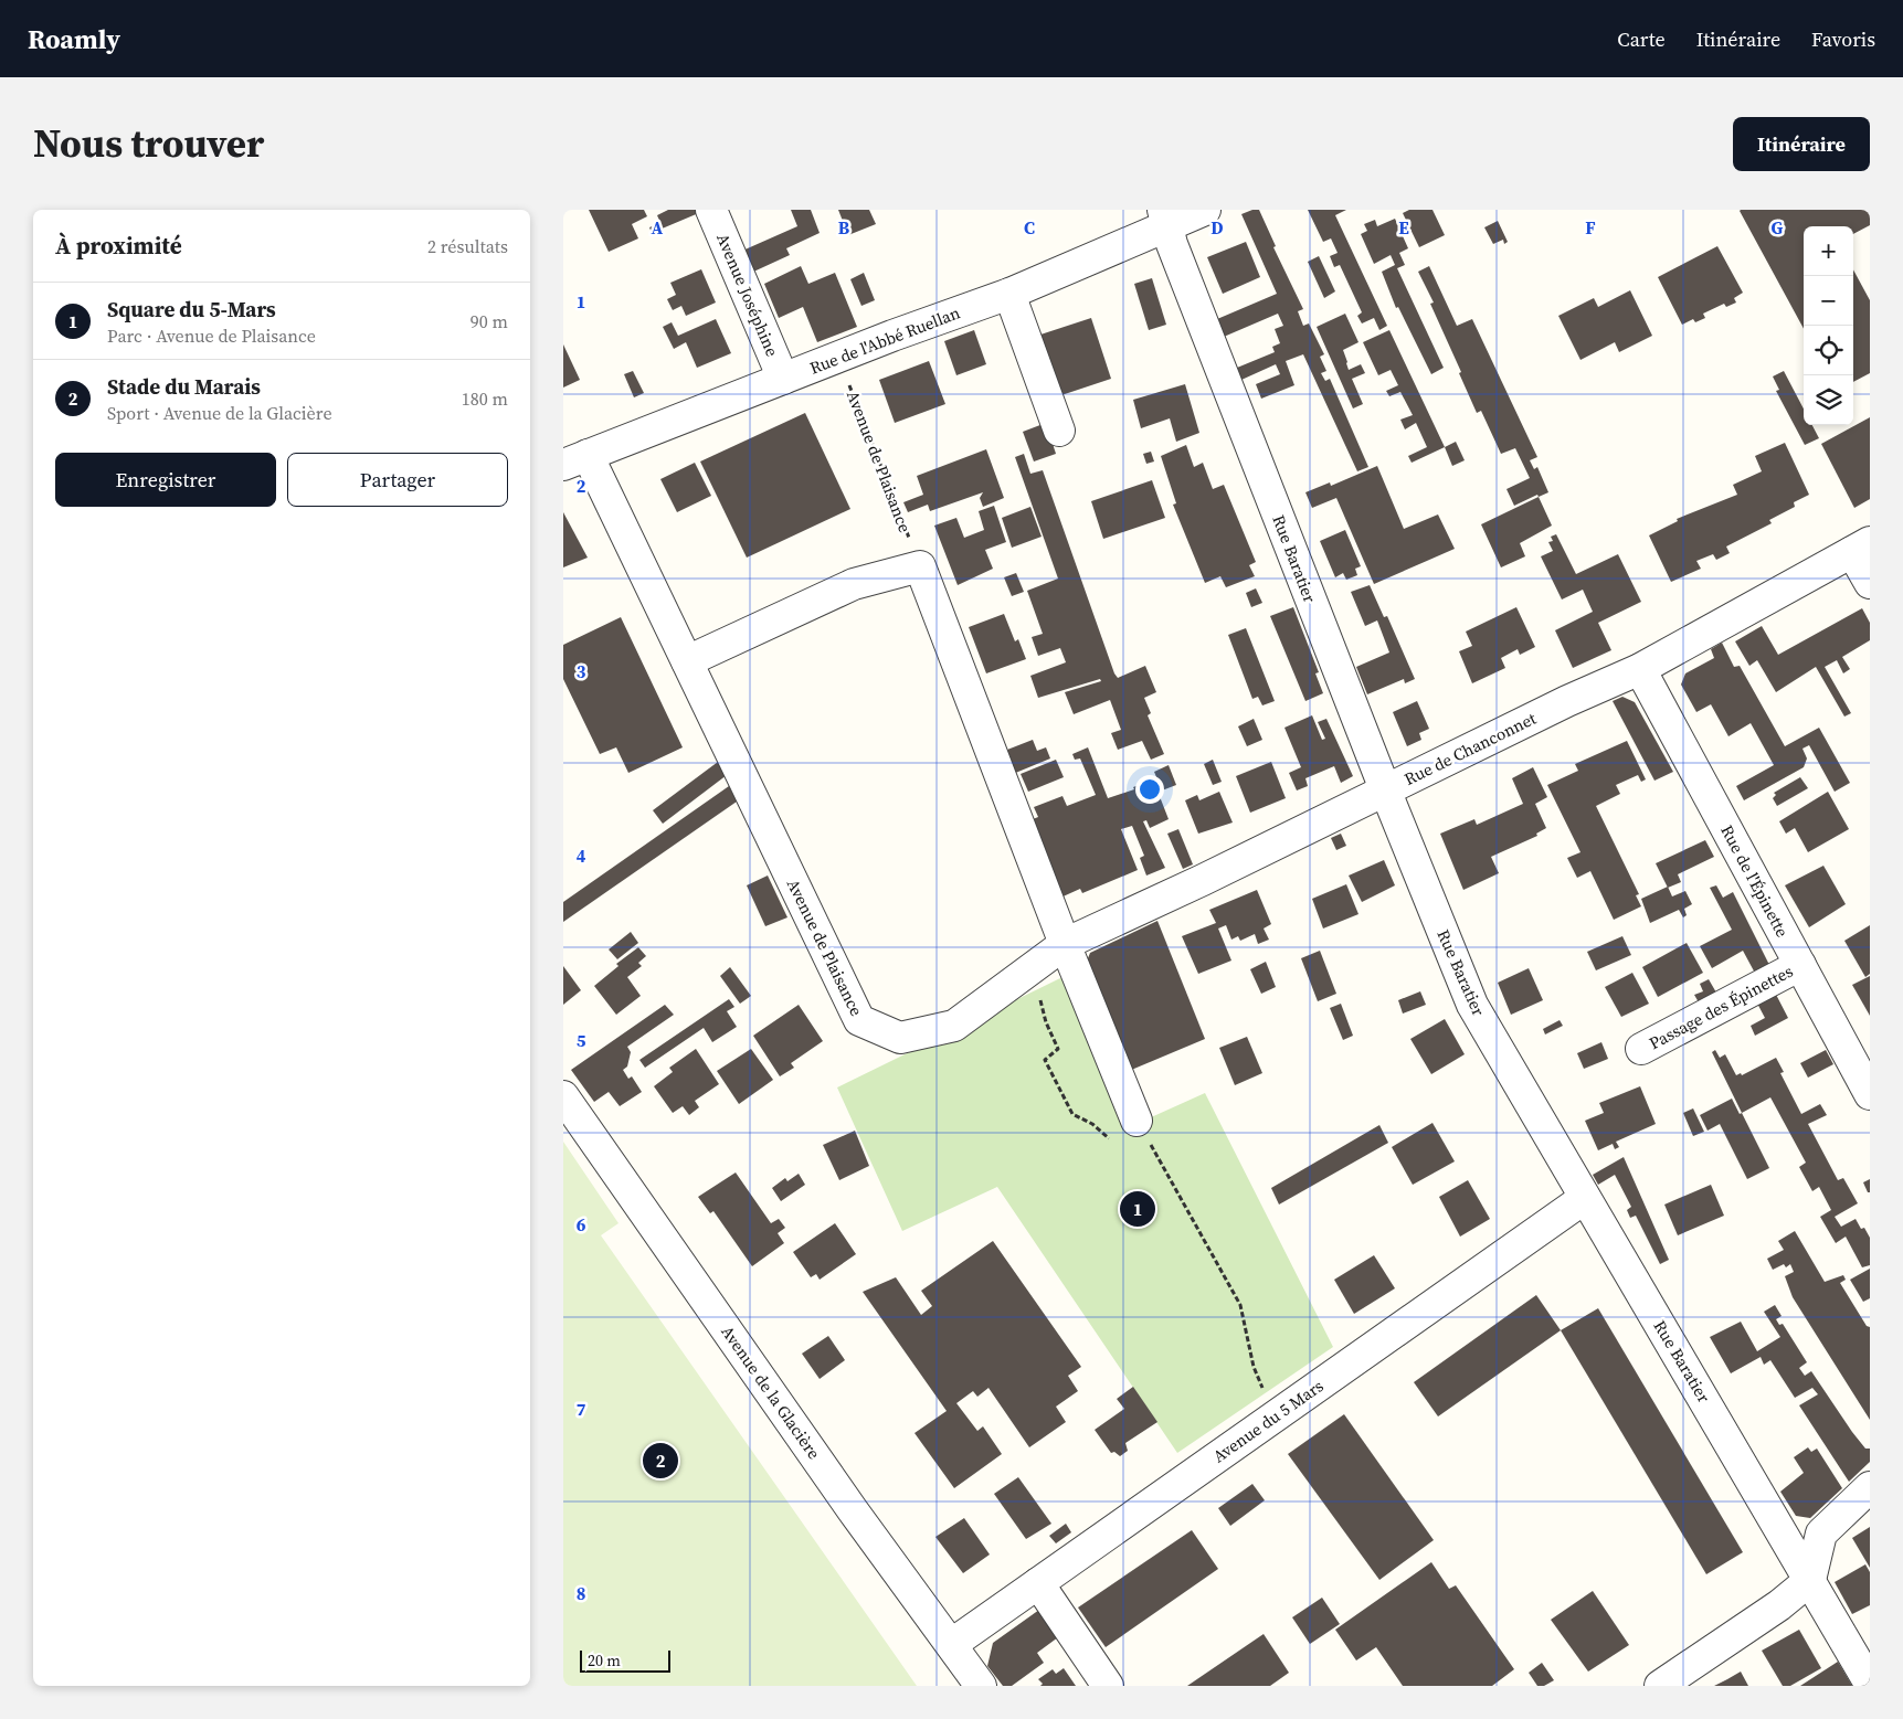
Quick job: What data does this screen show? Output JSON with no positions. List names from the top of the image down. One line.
{"streets":{"street":["Avenue Joséphine","Rue de l'Abbé Ruellan","Avenue de Plaisance","Rue Baratier","Rue de Chanconnet","Rue de l'Épinette","Passage des Épinettes","Avenue de la Glacière","Avenue du 5 Mars"]},"crossings":[["Avenue Joséphine","Rue de l'Abbé Ruellan"],["Rue de l'Abbé Ruellan","Avenue de Plaisance"],["Rue de l'Abbé Ruellan","Rue Baratier"],["Avenue de Plaisance","Rue de Chanconnet"],["Rue Baratier","Rue de Chanconnet"],["Rue Baratier","Avenue du 5 Mars"],["Rue de Chanconnet","Rue de l'Épinette"],["Rue de l'Épinette","Passage des Épinettes"],["Avenue de la Glacière","Avenue du 5 Mars"]],"scale_bar":"20 m","page":{"header":"Roamly","nav":["Carte","Itinéraire","Favoris"],"title":"Nous trouver","buttons":["Itinéraire",["Enregistrer","Partager"]],"heading":["À proximité","2 résultats"],"map_buttons":["+","−"],"list":[{"mark":"1","name":"Square du 5-Mars","note":"Parc · Avenue de Plaisance","value":"90 m"},{"mark":"2","name":"Stade du Marais","note":"Sport · Avenue de la Glacière","value":"180 m"}],"pins":["1","2"],"scale":"20 m"},"grid":{"columns":["A","B","C","D","E","F","G"],"rows":["1","2","3","4","5","6","7","8"]}}
